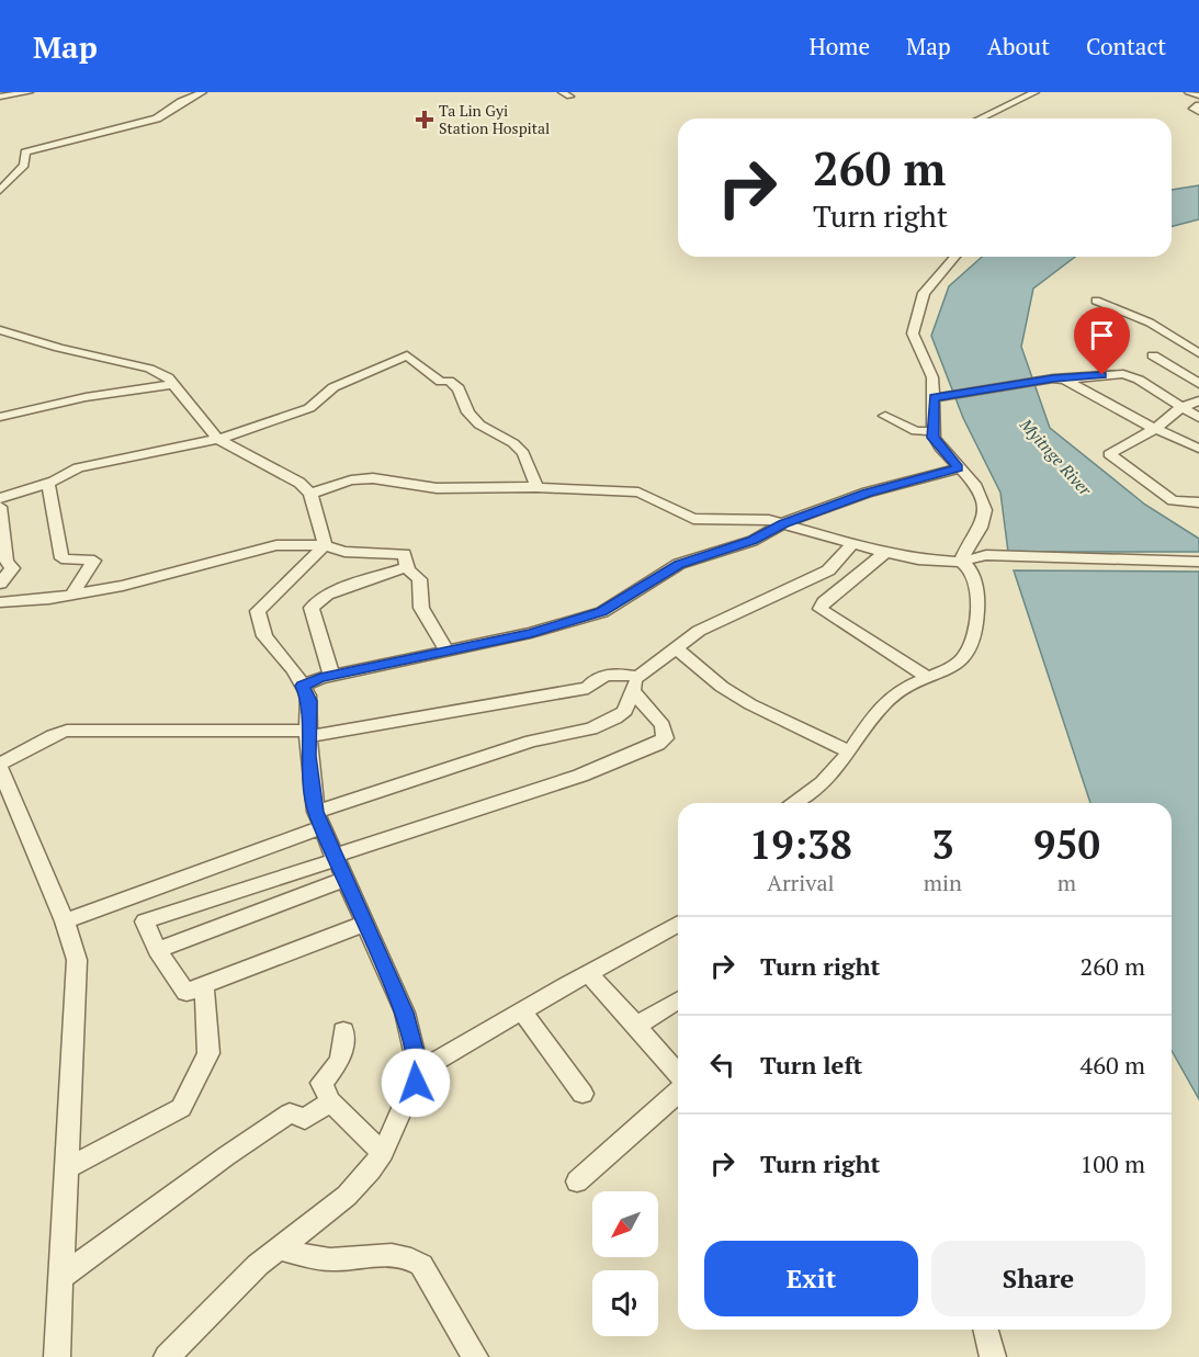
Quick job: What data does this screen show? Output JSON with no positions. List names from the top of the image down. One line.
{"water":["Myitnge River"],"places":{"health":["Ta Lin Gyi Station Hospital"]},"north":"bottom left","page":{"header":"Map","nav":["Home","Map","About","Contact"],"turn":["260 m","Turn right"],"eta":["19:38","Arrival","3","min","950","m"],"list":[{"name":"Turn right","value":"260 m"},{"name":"Turn left","value":"460 m"},{"name":"Turn right","value":"100 m"}],"buttons":["Exit","Share"]}}
